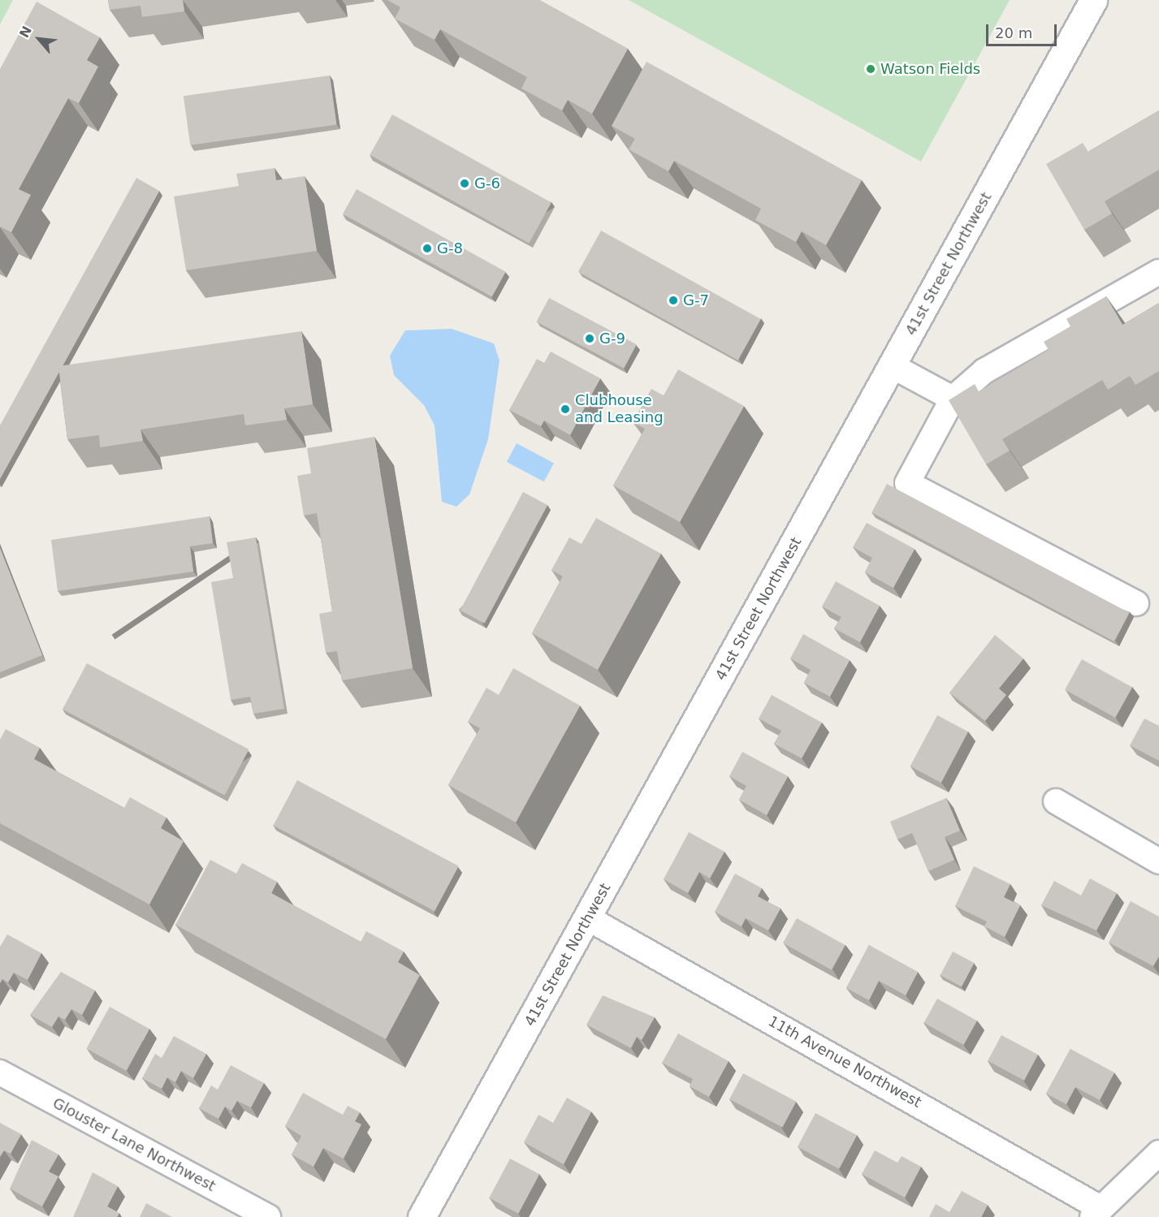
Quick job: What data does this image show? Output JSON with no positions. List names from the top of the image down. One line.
{"streets":{"main road":["41st Street Northwest"],"street":["11th Avenue Northwest","Glouster Lane Northwest"]},"crossings":[["41st Street Northwest","11th Avenue Northwest"]],"places":["Watson Fields","G-6","G-8","G-7","G-9","Clubhouse and Leasing"],"scale_bar":"20 m","north":"top left"}
